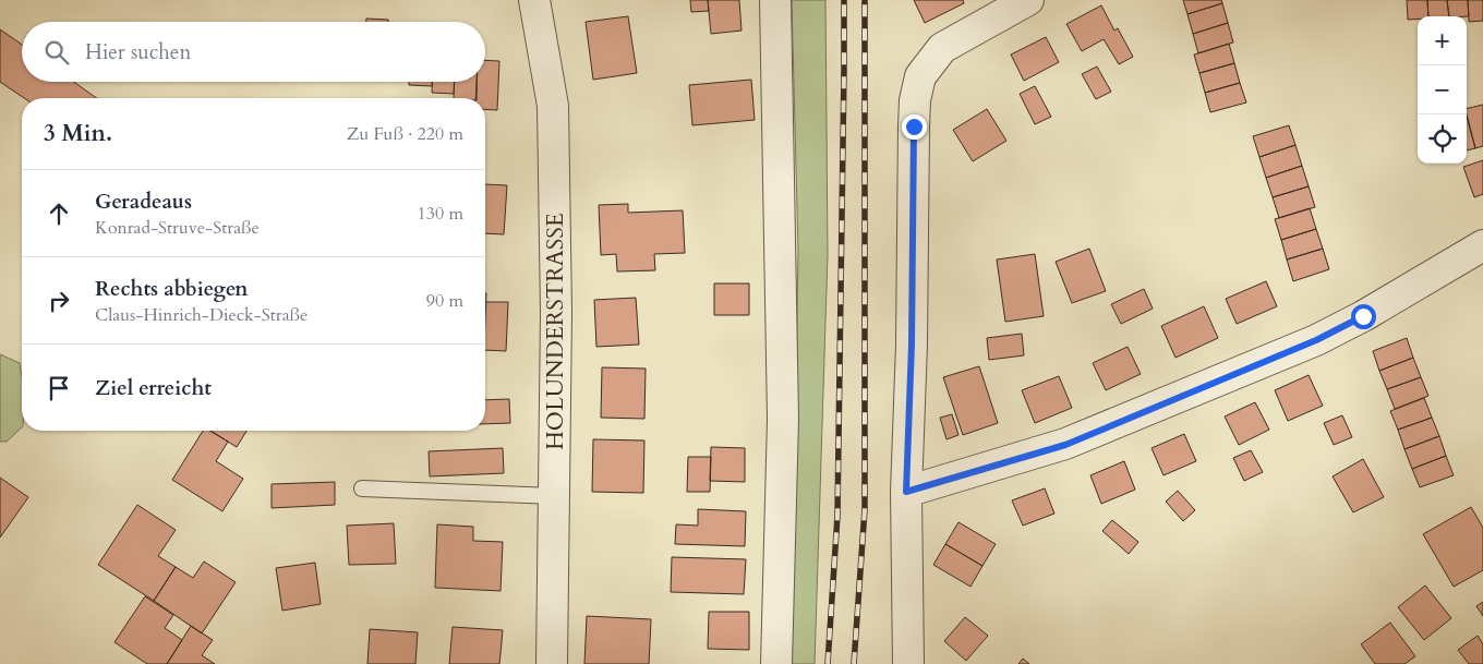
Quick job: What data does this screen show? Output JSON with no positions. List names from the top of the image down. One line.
{"streets":{"street":["HOLUNDERSTRASSE"]},"page":{"map_buttons":["+","−"],"search":"Hier suchen","heading":["3 Min.","Zu Fuß · 220 m"],"list":[["Geradeaus","Konrad-Struve-Straße","130 m"],["Rechts abbiegen","Claus-Hinrich-Dieck-Straße","90 m"],"Ziel erreicht"]}}
